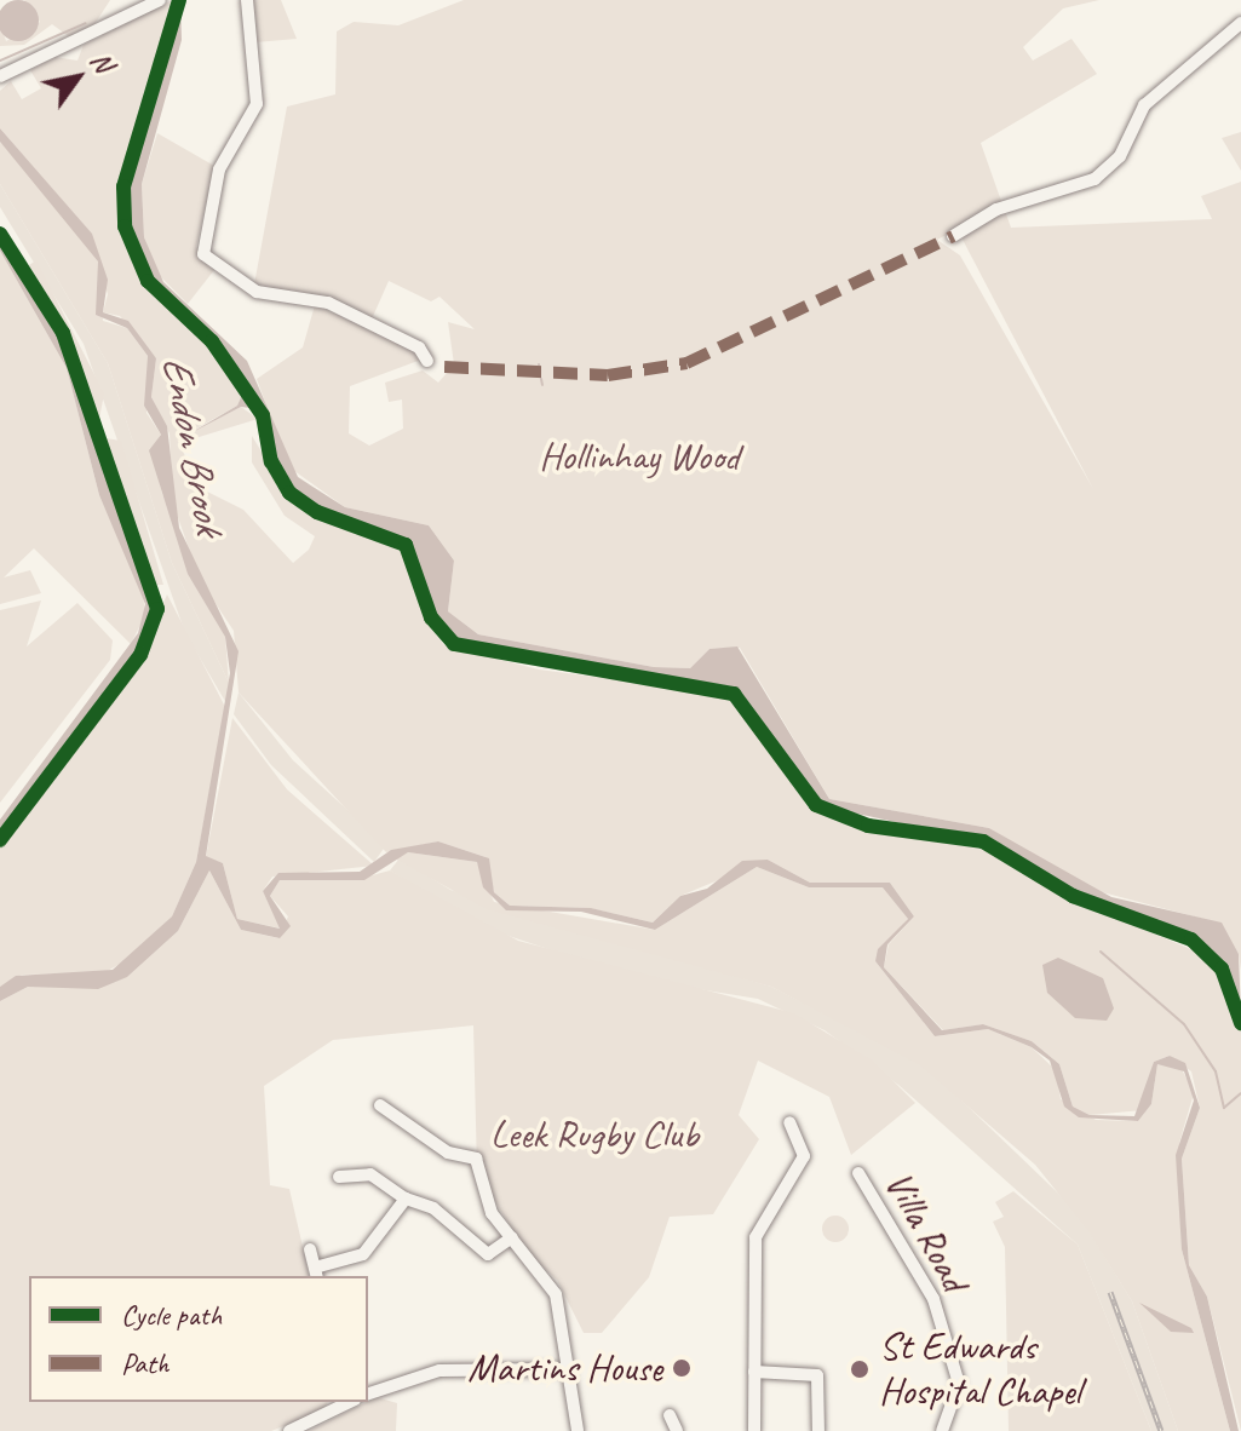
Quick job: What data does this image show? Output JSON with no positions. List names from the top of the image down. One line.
{"streets":{"street":["Villa Road"]},"water":["Endon Brook"],"parks":["Hollinhay Wood","Leek Rugby Club"],"places":["Martins House","St Edwards Hospital Chapel"],"legend":["Cycle path","Path"],"north":"top right"}
